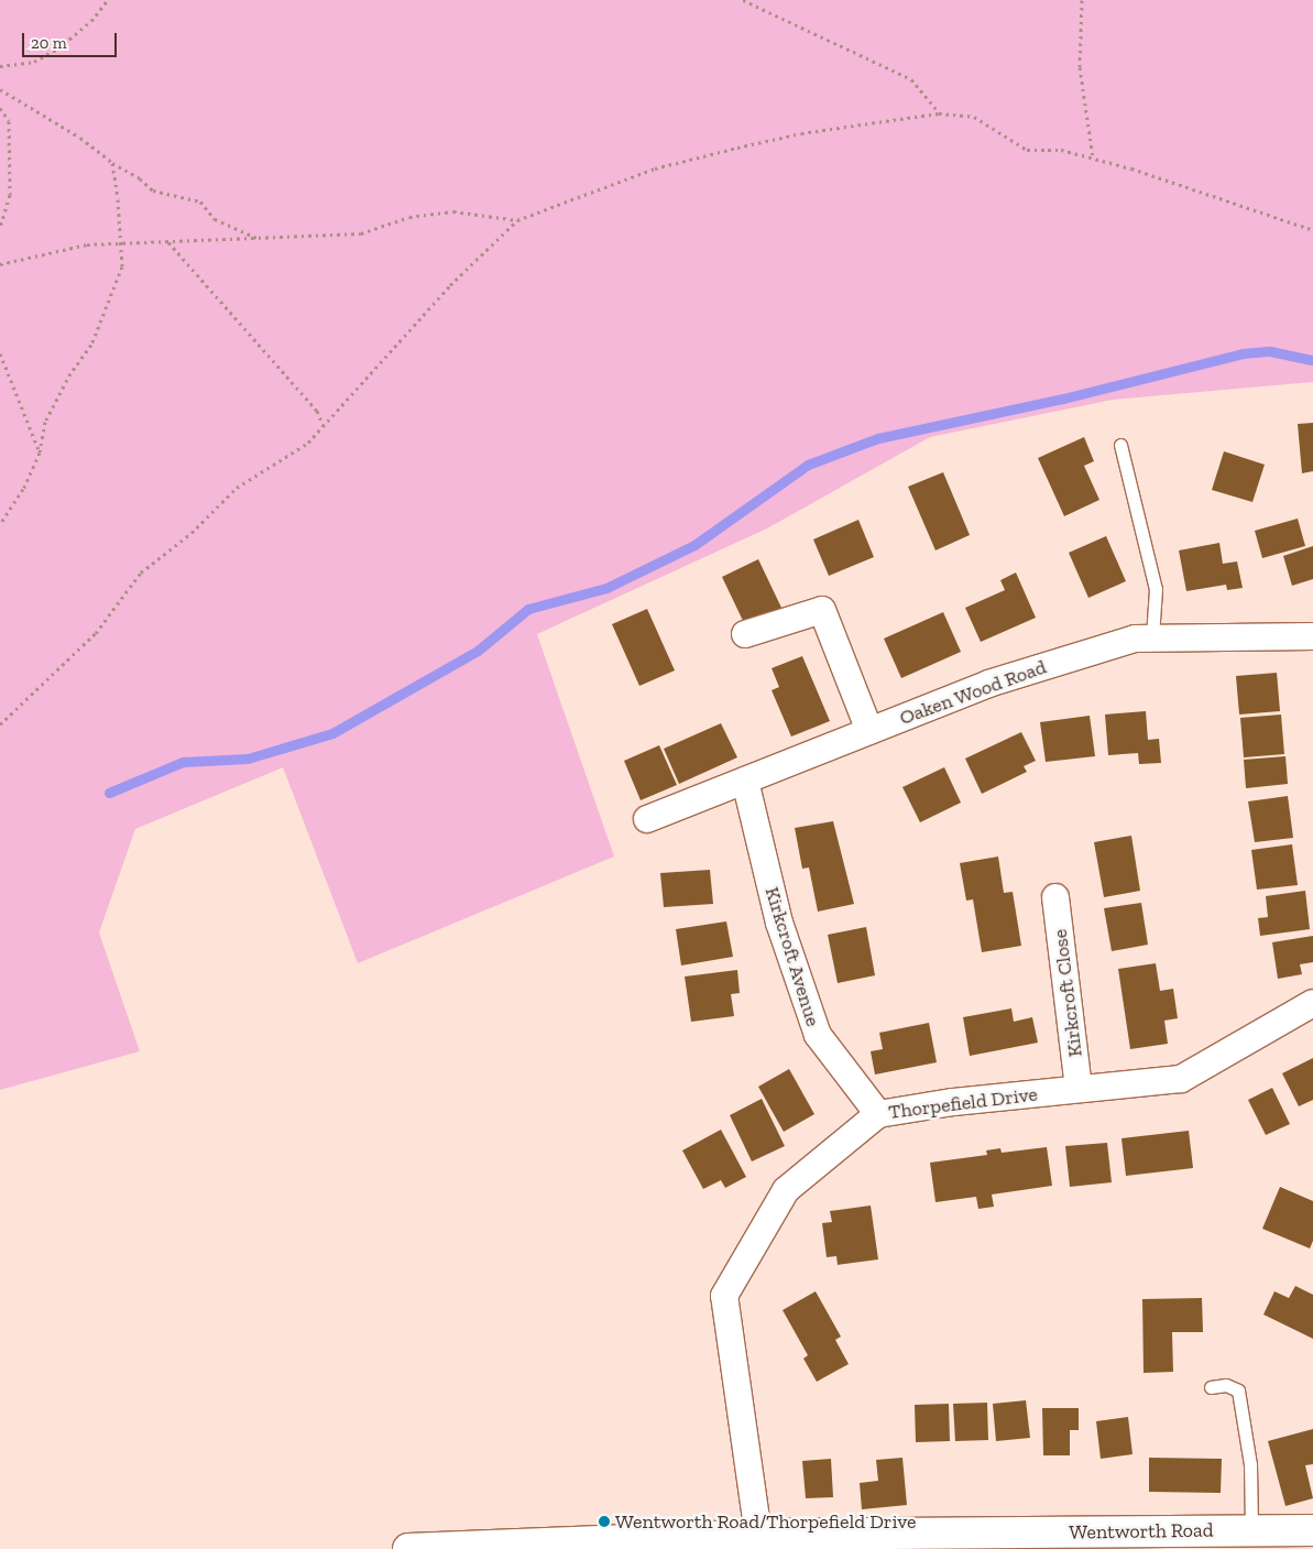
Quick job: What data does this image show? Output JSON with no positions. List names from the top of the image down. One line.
{"streets":{"street":["Oaken Wood Road","Kirkcroft Avenue","Kirkcroft Close","Thorpefield Drive","Wentworth Road"]},"crossings":[["Oaken Wood Road","Kirkcroft Avenue"],["Kirkcroft Avenue","Thorpefield Drive"],["Kirkcroft Close","Thorpefield Drive"],["Thorpefield Drive","Wentworth Road"]],"places":["Wentworth Road/Thorpefield Drive"],"scale_bar":"20 m"}
